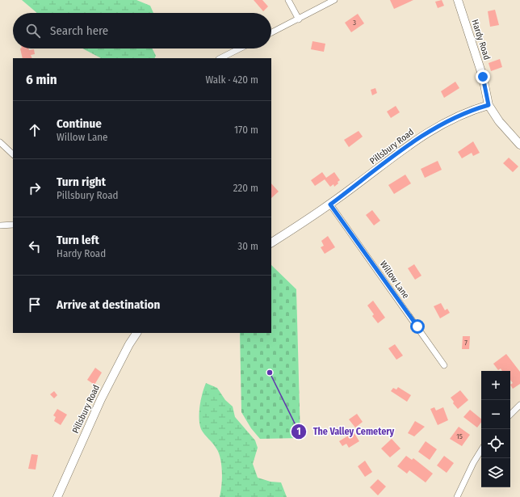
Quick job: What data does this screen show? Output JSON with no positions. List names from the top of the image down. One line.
{"streets":{"street":["Hardy Road","Pillsbury Road","Willow Lane"]},"crossings":[["Hardy Road","Pillsbury Road"],["Pillsbury Road","Willow Lane"]],"places":["The Valley Cemetery"],"house_numbers":["3","7","15"],"page":{"search":"Search here","heading":["6 min","Walk · 420 m"],"list":[["Continue","Willow Lane","170 m"],["Turn right","Pillsbury Road","220 m"],["Turn left","Hardy Road","30 m"],"Arrive at destination"],"map_buttons":["+","−"]}}
